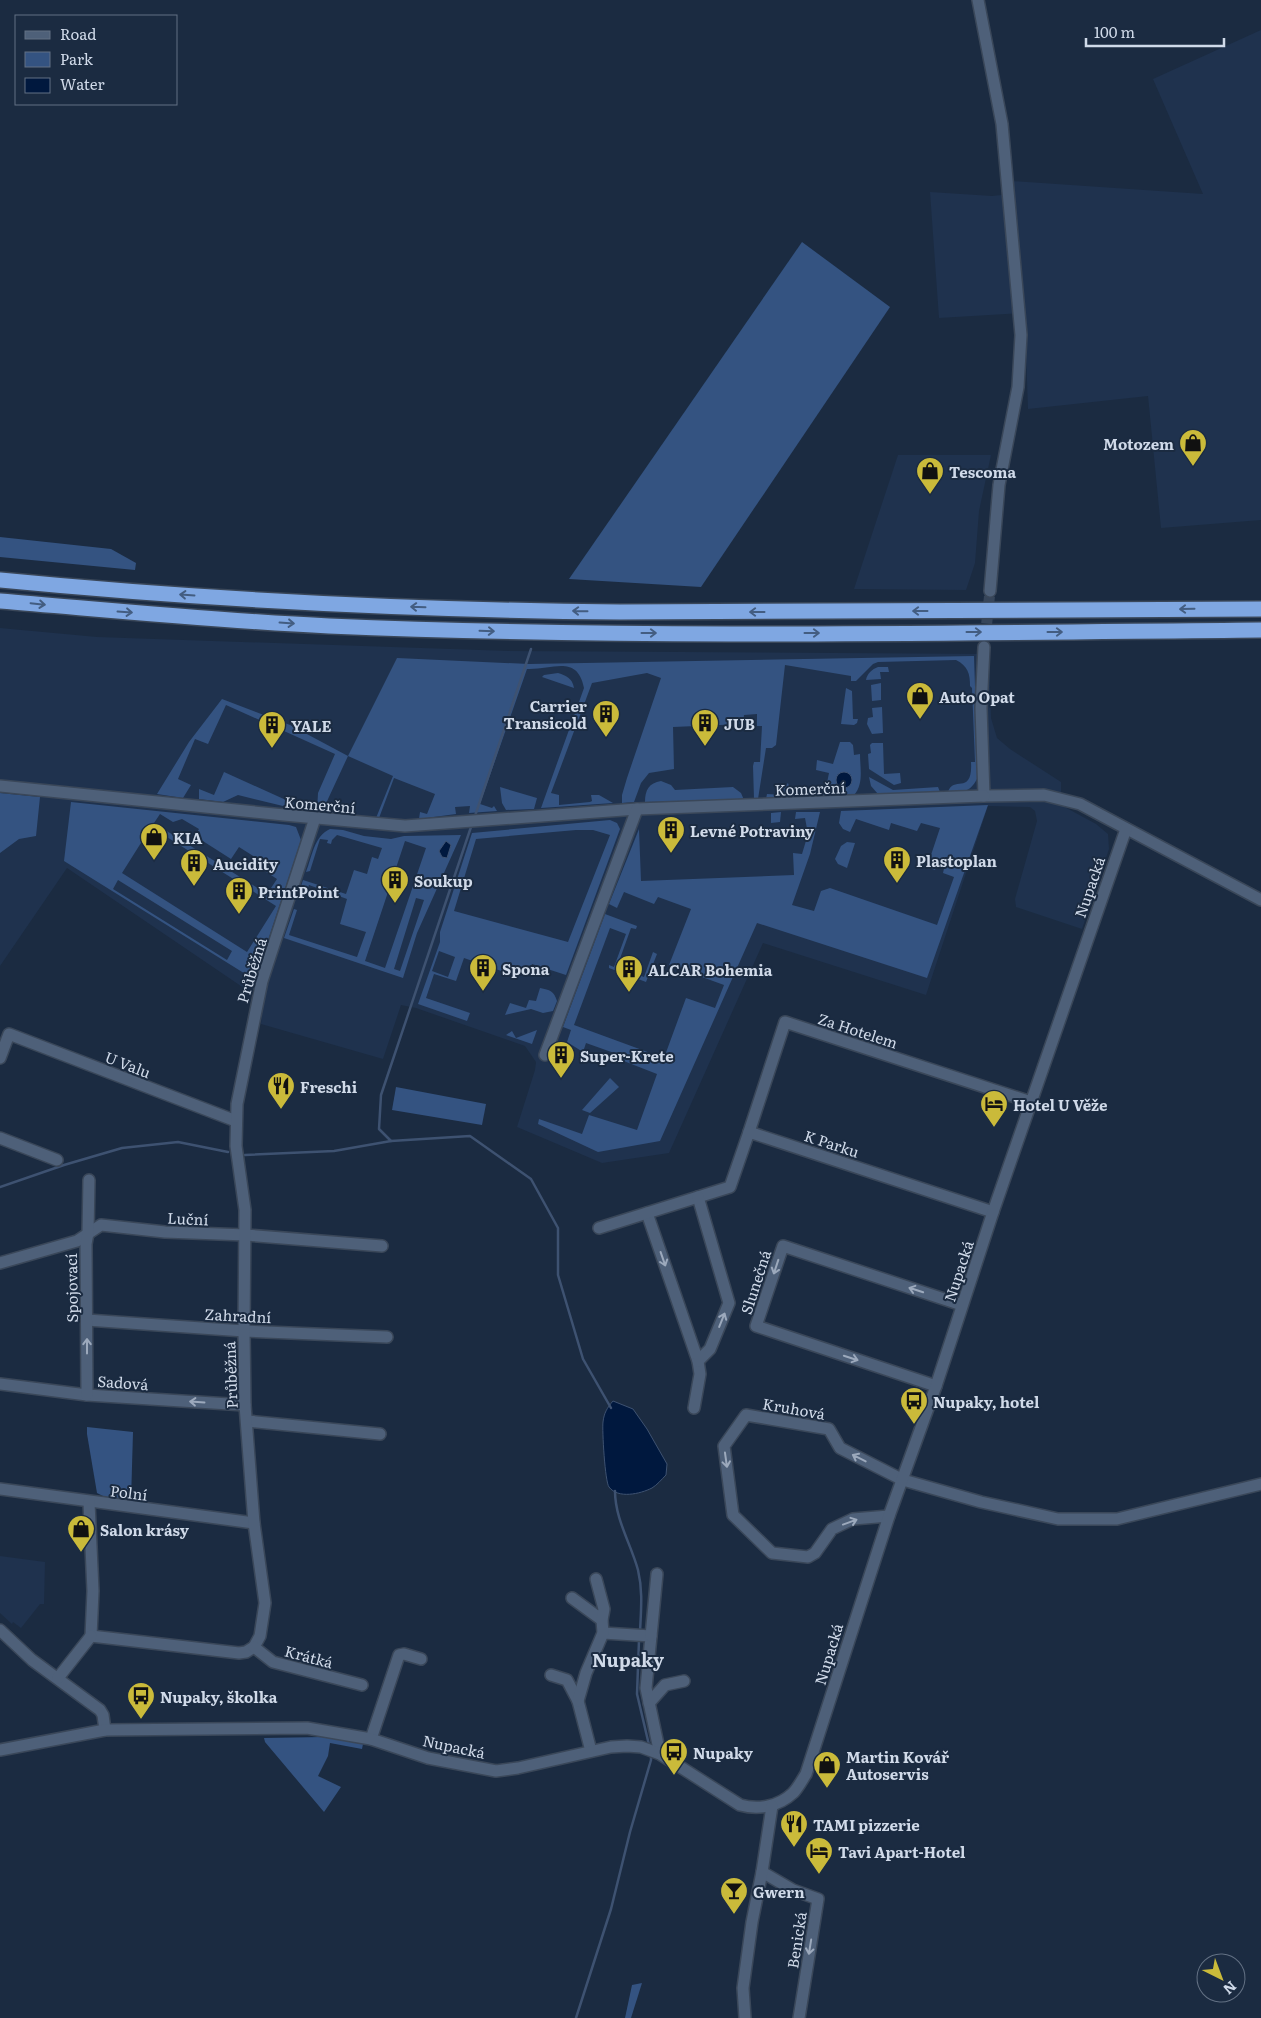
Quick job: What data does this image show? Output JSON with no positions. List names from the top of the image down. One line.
{"streets":{"street":["Komerční","Nupacká","Průběžná","Za Hotelem","U Valu","K Parku","Luční","Slunečná","Spojovací","Zahradní","Sadová","Kruhová","Polní","Krátká","Benická"]},"crossings":[["Komerční","Nupacká"],["Komerční","Průběžná"],["Nupacká","Za Hotelem"],["Nupacká","K Parku"],["Nupacká","Slunečná"],["Nupacká","Kruhová"],["Průběžná","U Valu"],["Průběžná","Luční"],["Průběžná","Zahradní"],["Průběžná","Sadová"],["Průběžná","Polní"],["Průběžná","Krátká"],["Za Hotelem","K Parku"],["Luční","Spojovací"],["Spojovací","Zahradní"],["Spojovací","Sadová"]],"one_way":["Sadová"],"districts":["Nupaky"],"places":{"shop":["Motozem","Tescoma","Auto Opat","KIA","Salon krásy","Martin Kovář Autoservis"],"building":["Carrier Transicold","JUB","YALE","Levné Potraviny","Plastoplan","Aucidity","Soukup","PrintPoint","Spona","ALCAR Bohemia","Super-Krete"],"restaurant":["Freschi","TAMI pizzerie"],"hotel":["Hotel U Věže","Tavi Apart-Hotel"],"bus stop":["Nupaky, hotel","Nupaky, školka","Nupaky"],"bar":["Gwern"]},"legend":["Road","Park","Water"],"scale_bar":"100 m","north":"bottom right"}
